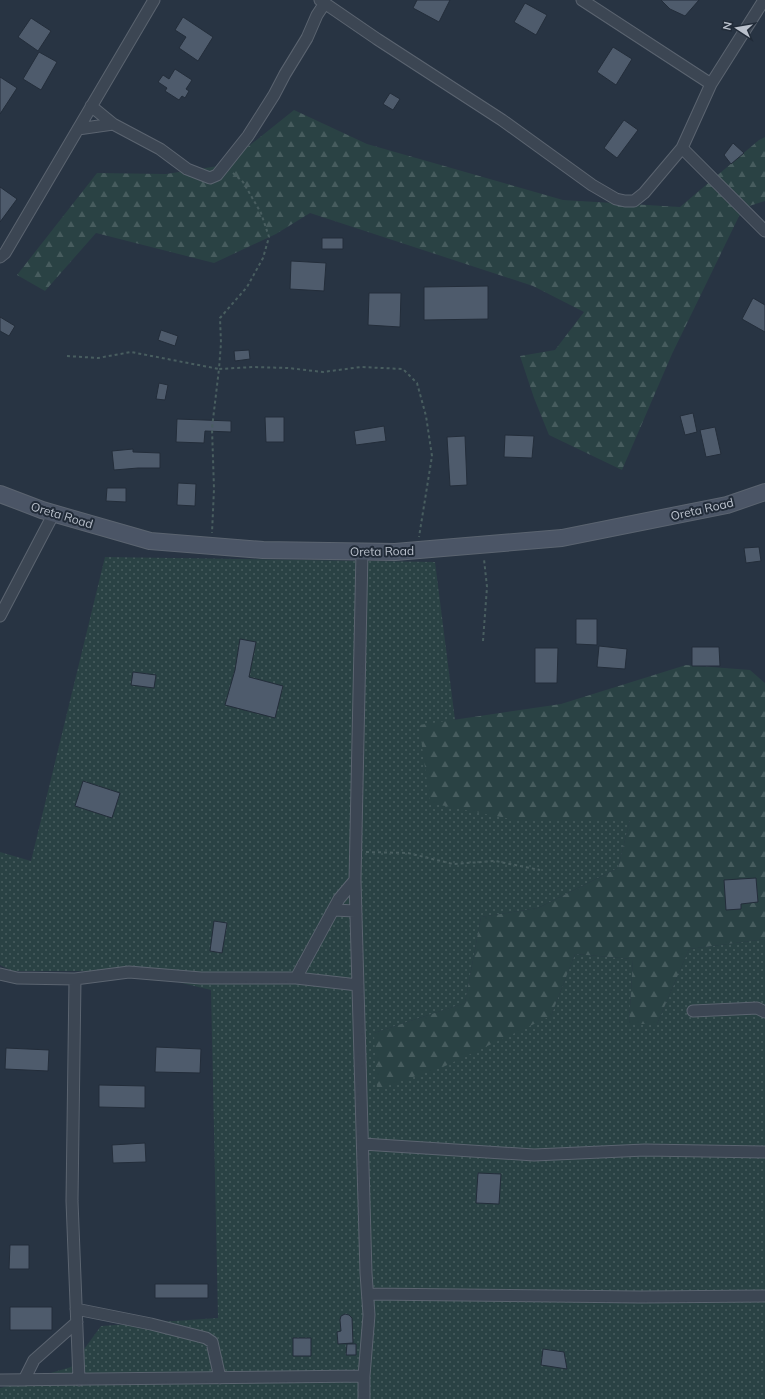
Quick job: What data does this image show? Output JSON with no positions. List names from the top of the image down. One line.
{"streets":{"street":["Oreta Road"]},"north":"left"}
